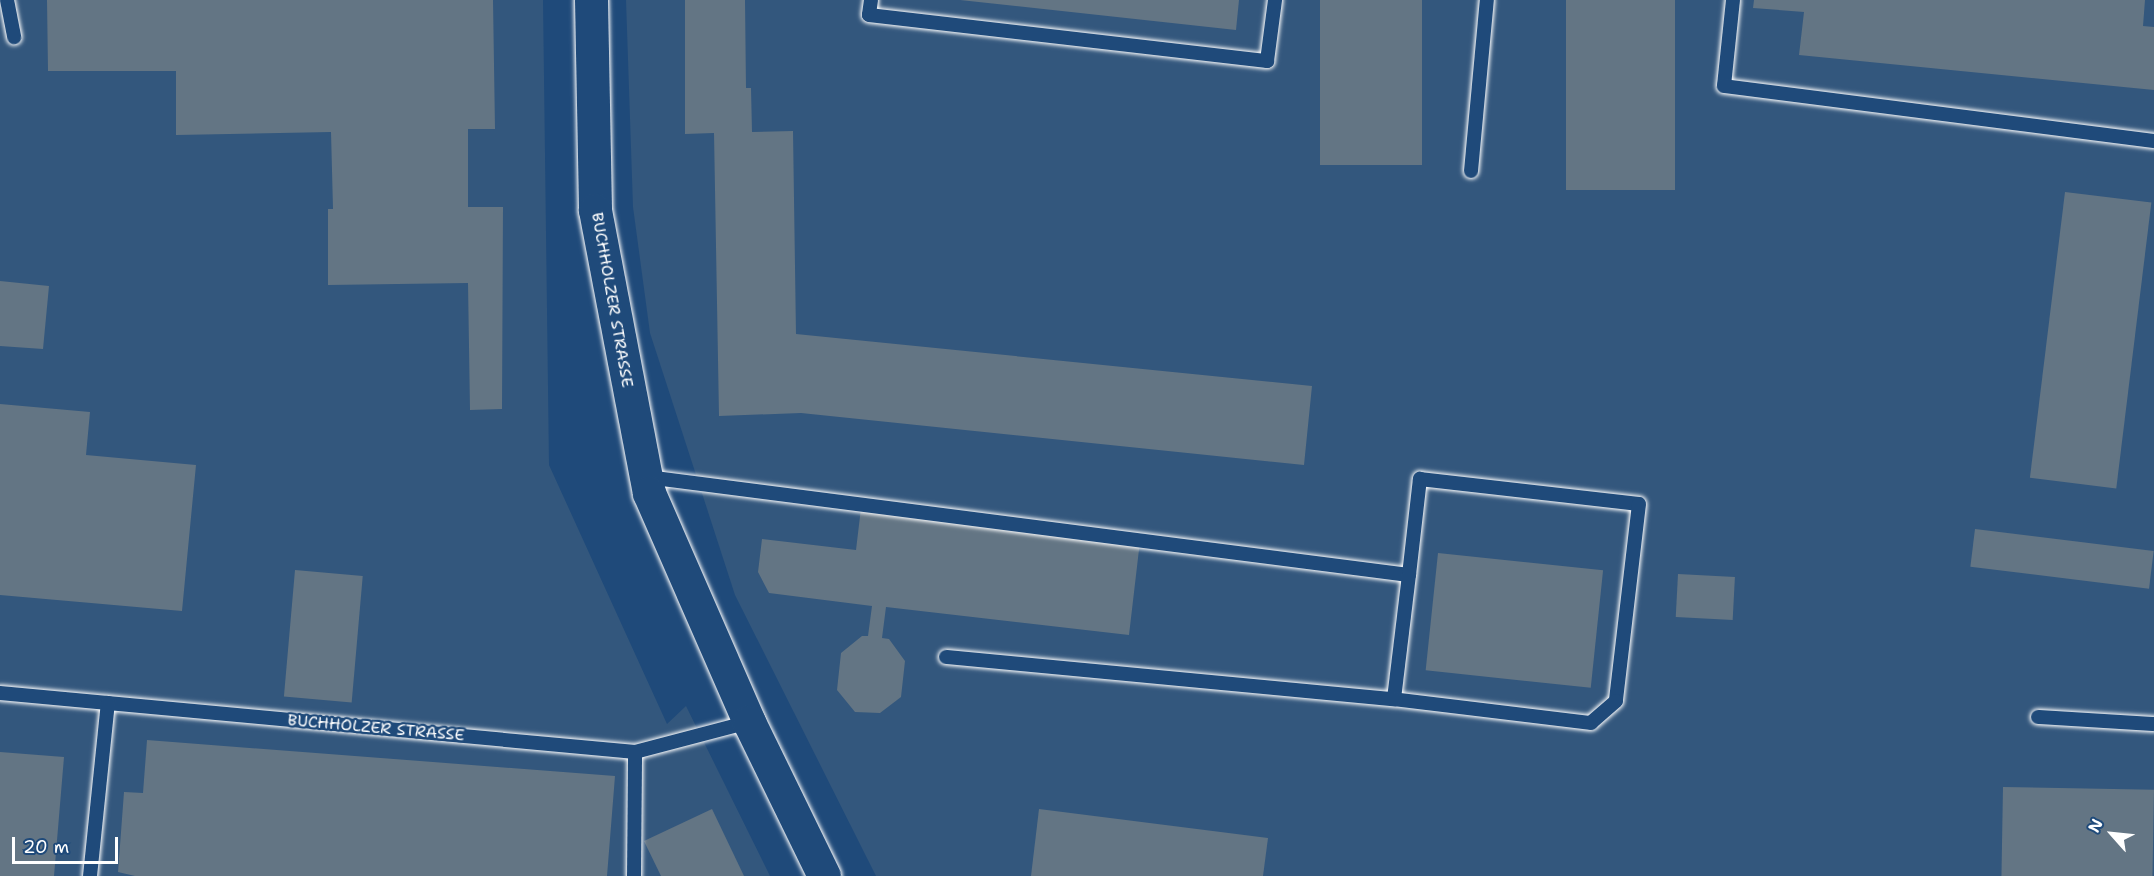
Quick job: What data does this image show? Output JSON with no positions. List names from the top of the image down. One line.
{"streets":{"street":["BUCHHOLZER STRASSE"]},"scale_bar":"20 m","north":"top left"}
